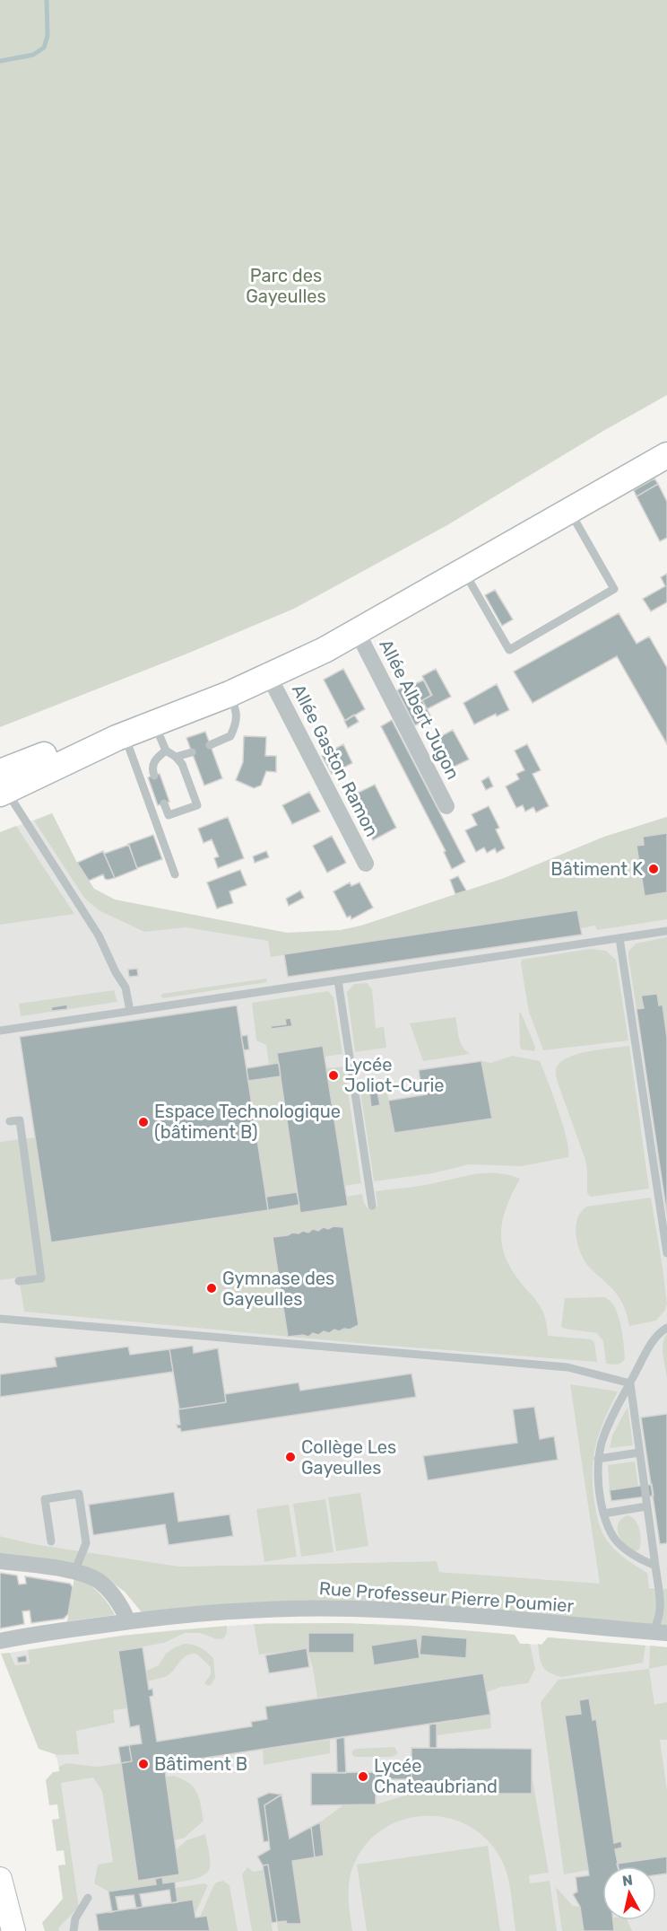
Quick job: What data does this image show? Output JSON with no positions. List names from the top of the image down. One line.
{"streets":{"street":["Allée Albert Jugon","Allée Gaston Ramon","Rue Professeur Pierre Poumier"]},"parks":["Parc des Gayeulles"],"places":["Bâtiment K","Lycée Joliot-Curie","Espace Technologique (bâtiment B)","Gymnase des Gayeulles","Collège Les Gayeulles","Bâtiment B","Lycée Chateaubriand"],"north":"top"}
